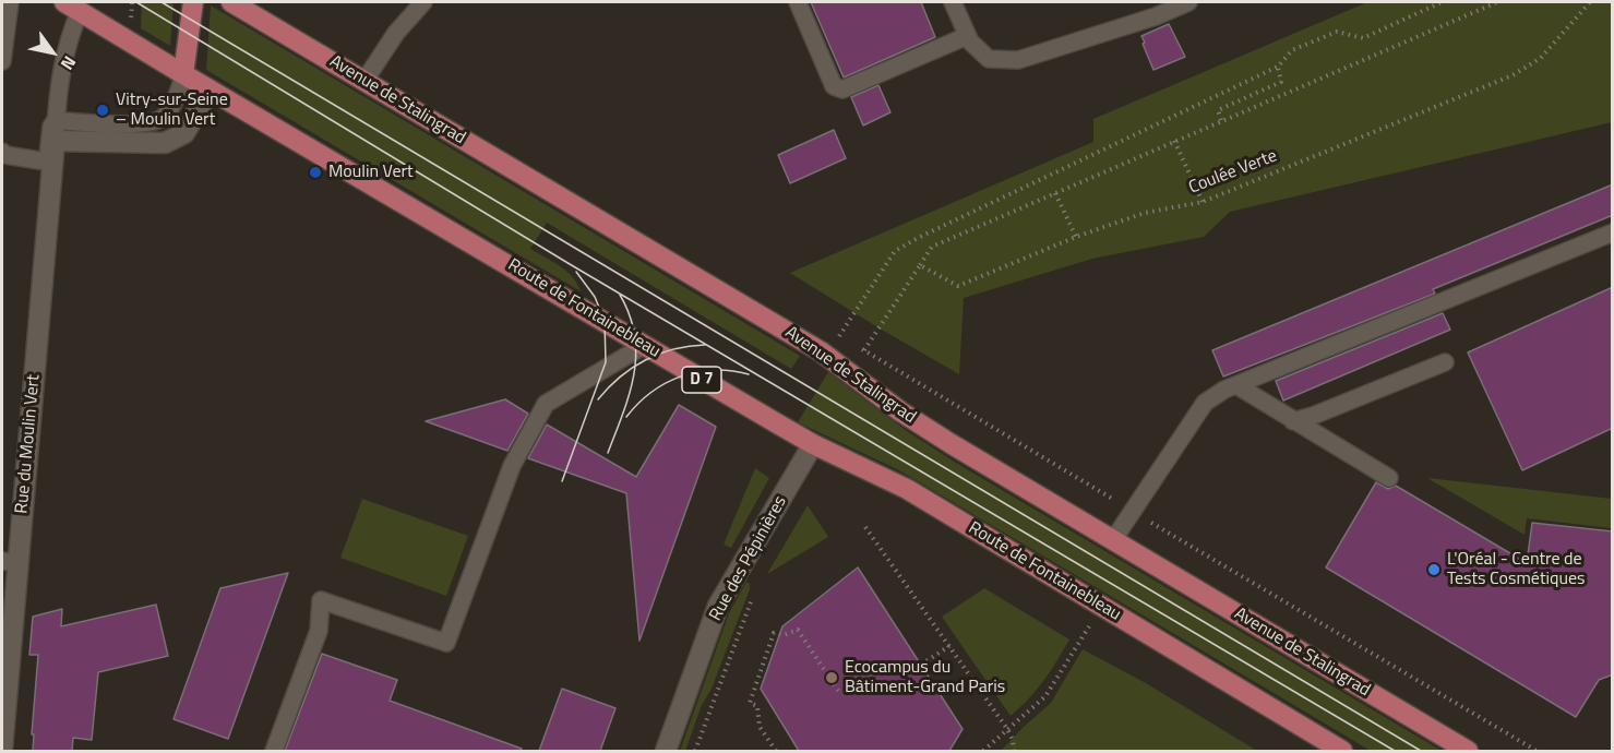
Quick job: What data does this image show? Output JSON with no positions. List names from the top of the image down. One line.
{"streets":{"main road":["Avenue de Stalingrad","Route de Fontainebleau","D 7"],"street":["Rue du Moulin Vert","Rue des Pépinières"],"path":["Coulée Verte"]},"crossings":[["Route de Fontainebleau","Rue du Moulin Vert"],["Route de Fontainebleau","Rue des Pépinières"]],"places":["Vitry-sur-Seine – Moulin Vert","Moulin Vert","L'Oréal - Centre de Tests Cosmétiques","Ecocampus du Bâtiment-Grand Paris"],"north":"bottom right"}
